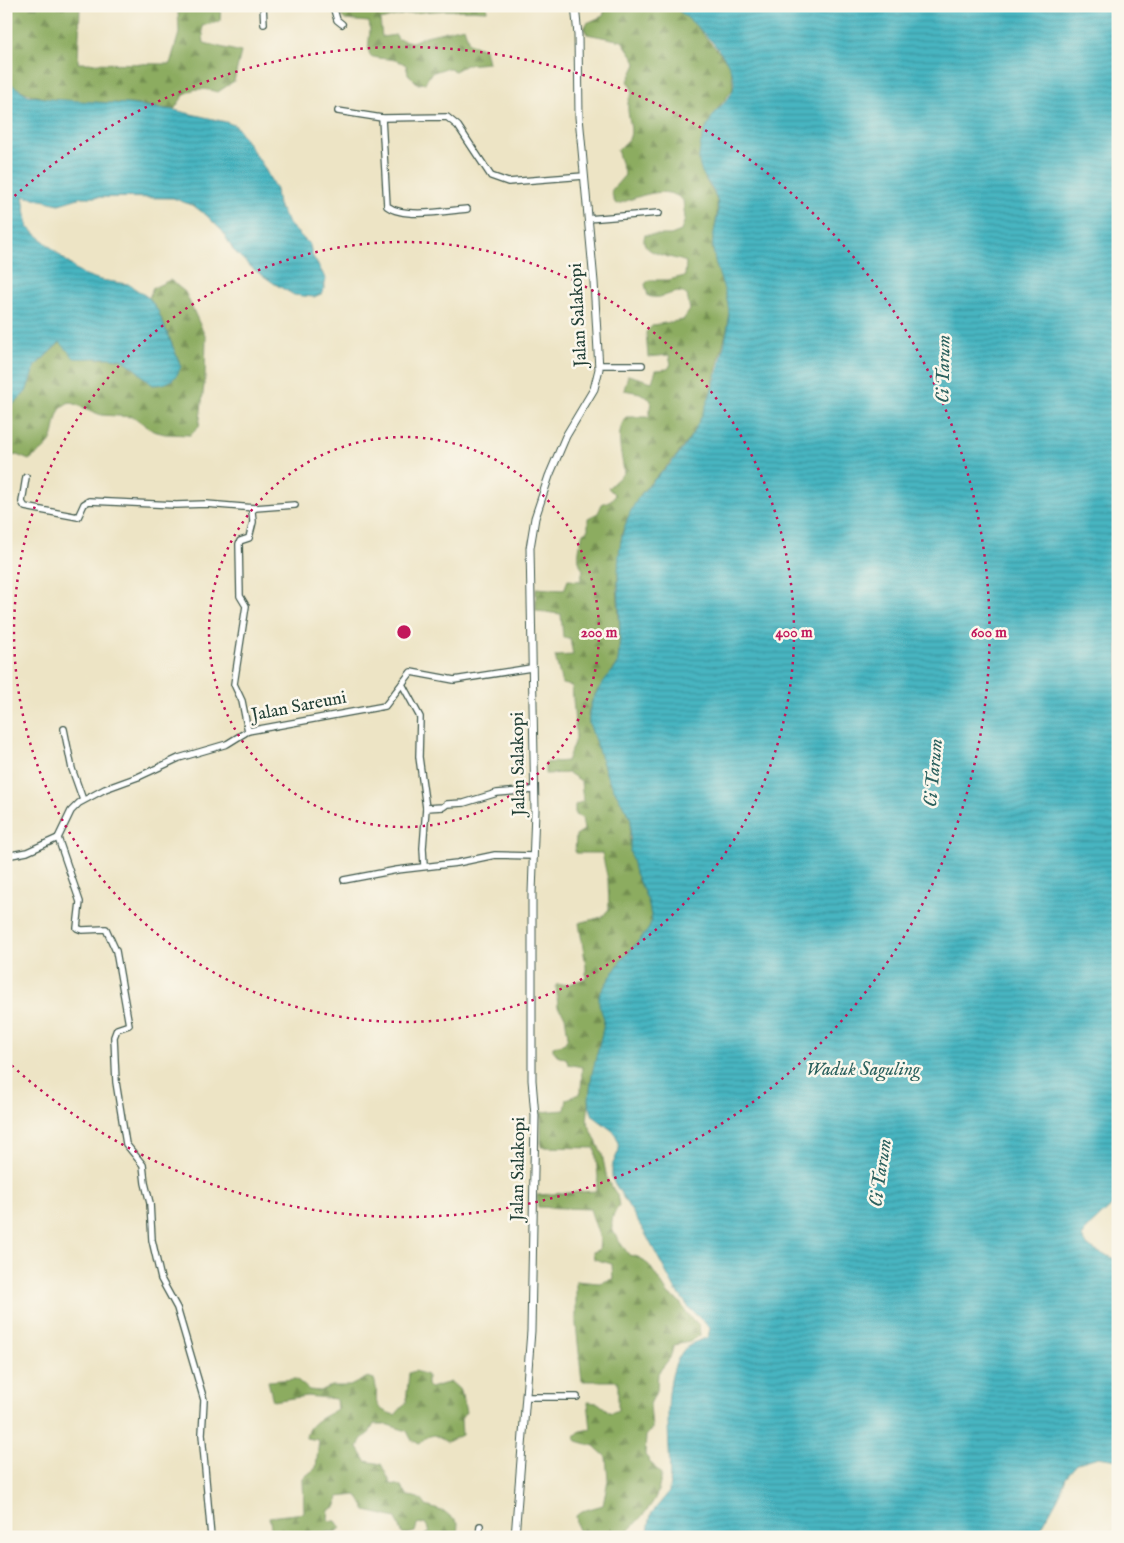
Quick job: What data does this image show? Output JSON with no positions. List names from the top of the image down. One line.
{"streets":{"street":["Jalan Salakopi","Jalan Sareuni"]},"crossings":[["Jalan Salakopi","Jalan Sareuni"]],"water":["Ci Tarum","Waduk Saguling"],"rings":["200 m","400 m","600 m"]}
